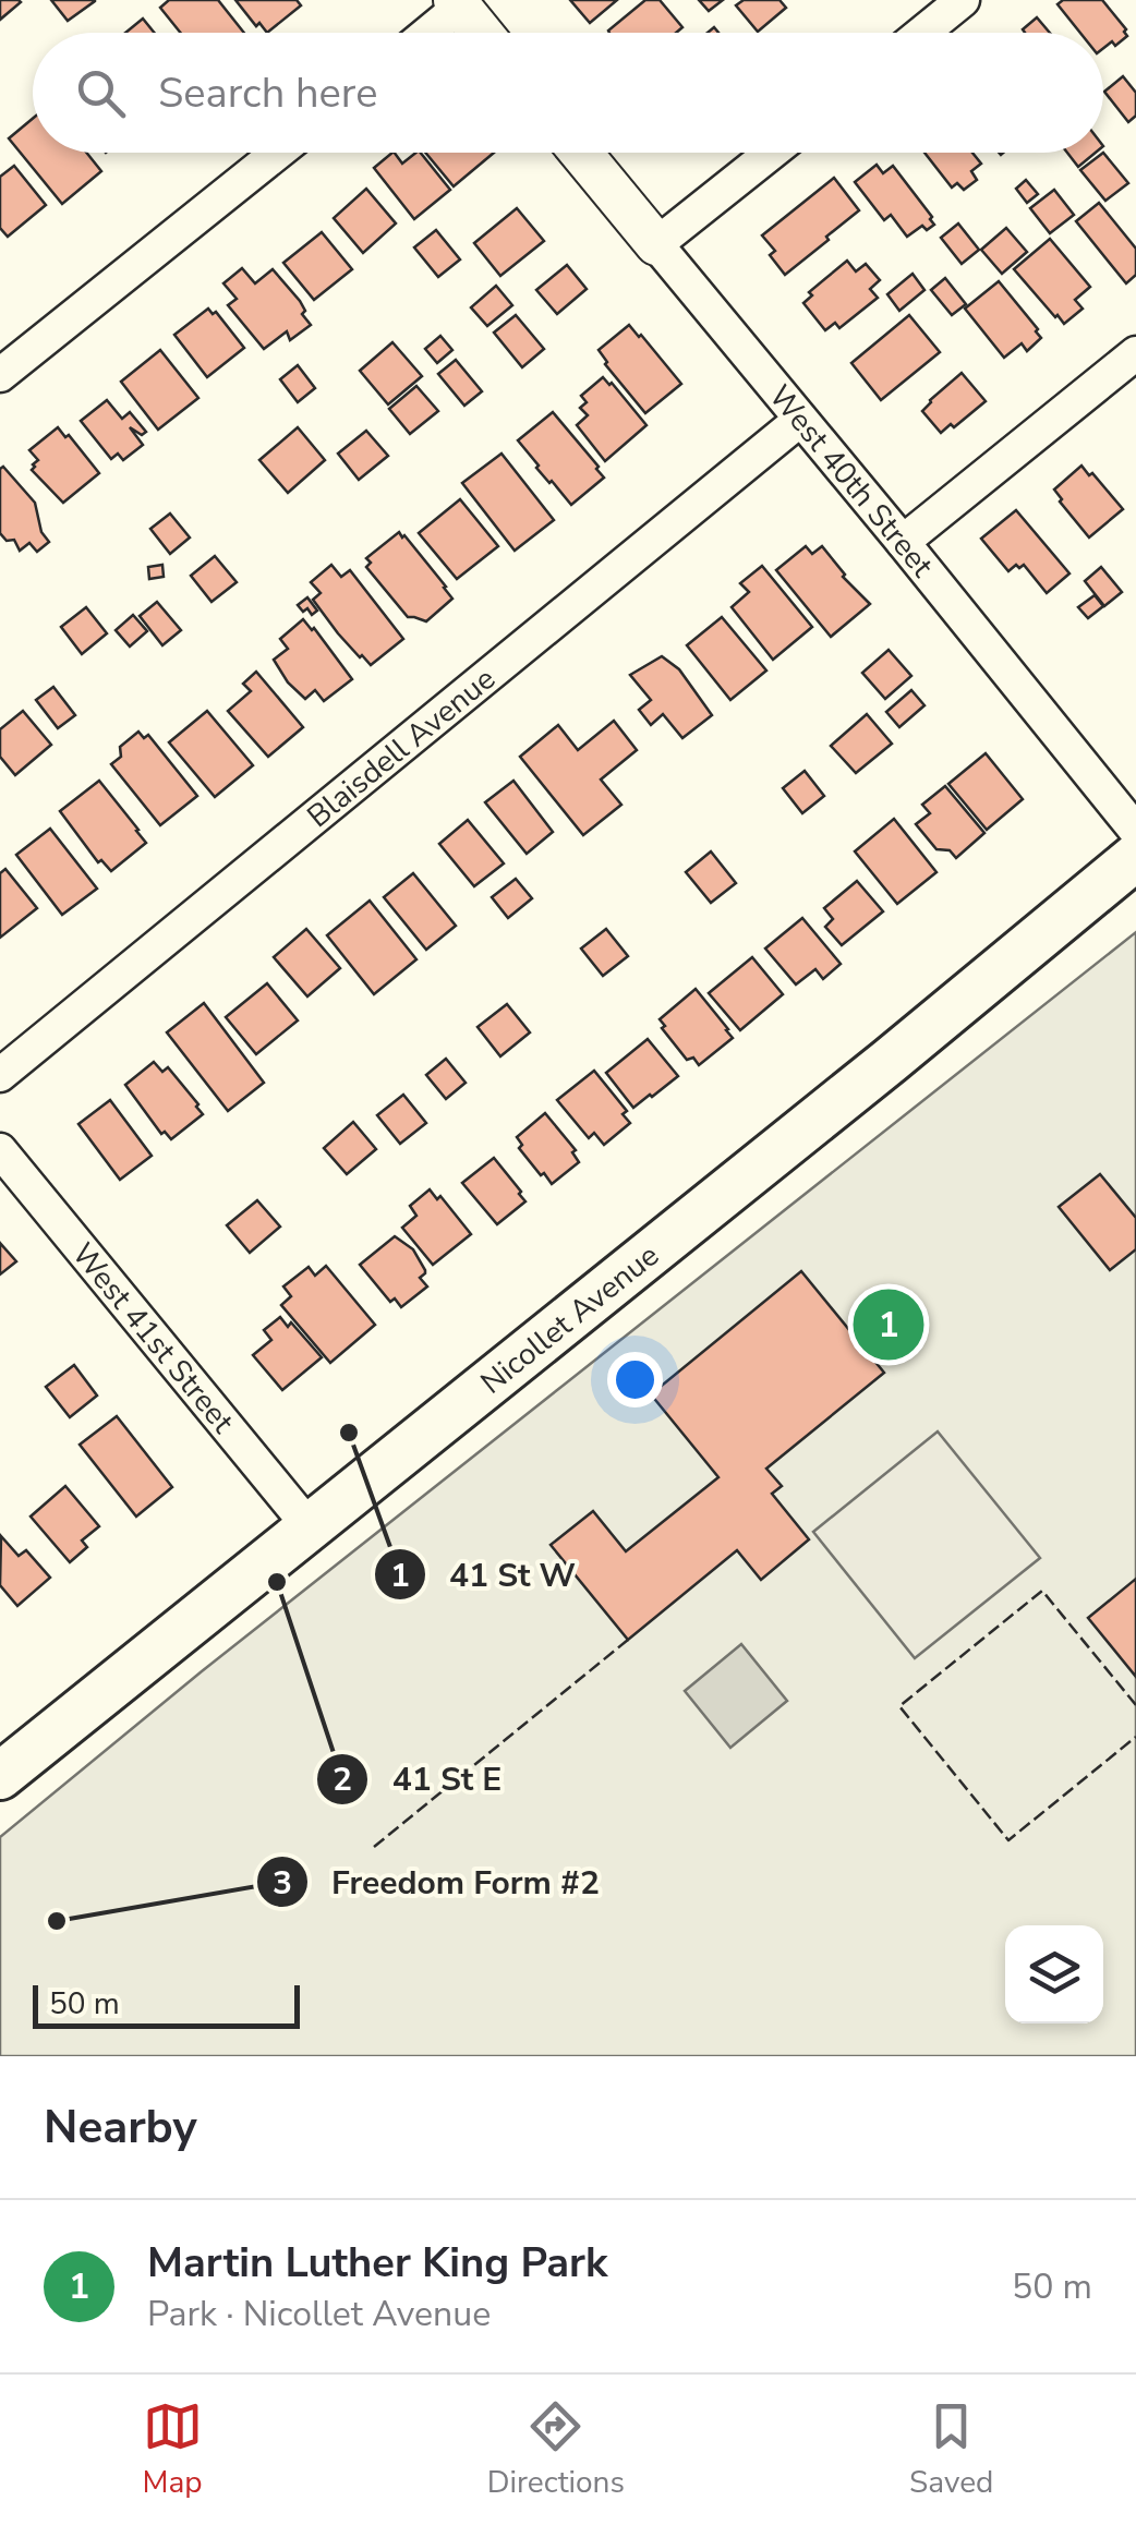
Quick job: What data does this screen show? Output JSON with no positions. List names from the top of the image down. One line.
{"streets":{"main road":["Nicollet Avenue"],"street":["West 40th Street","Blaisdell Avenue","West 41st Street"]},"crossings":[["West 40th Street","Blaisdell Avenue"],["Nicollet Avenue","West 41st Street"]],"places":["41 St W","41 St E","Freedom Form #2"],"scale_bar":"50 m","page":{"search":"Search here","pins":"1","scale":"50 m","heading":"Nearby","list":[{"mark":"1","name":"Martin Luther King Park","note":"Park · Nicollet Avenue","value":"50 m"}],"nav":["Map","Directions","Saved"]}}
